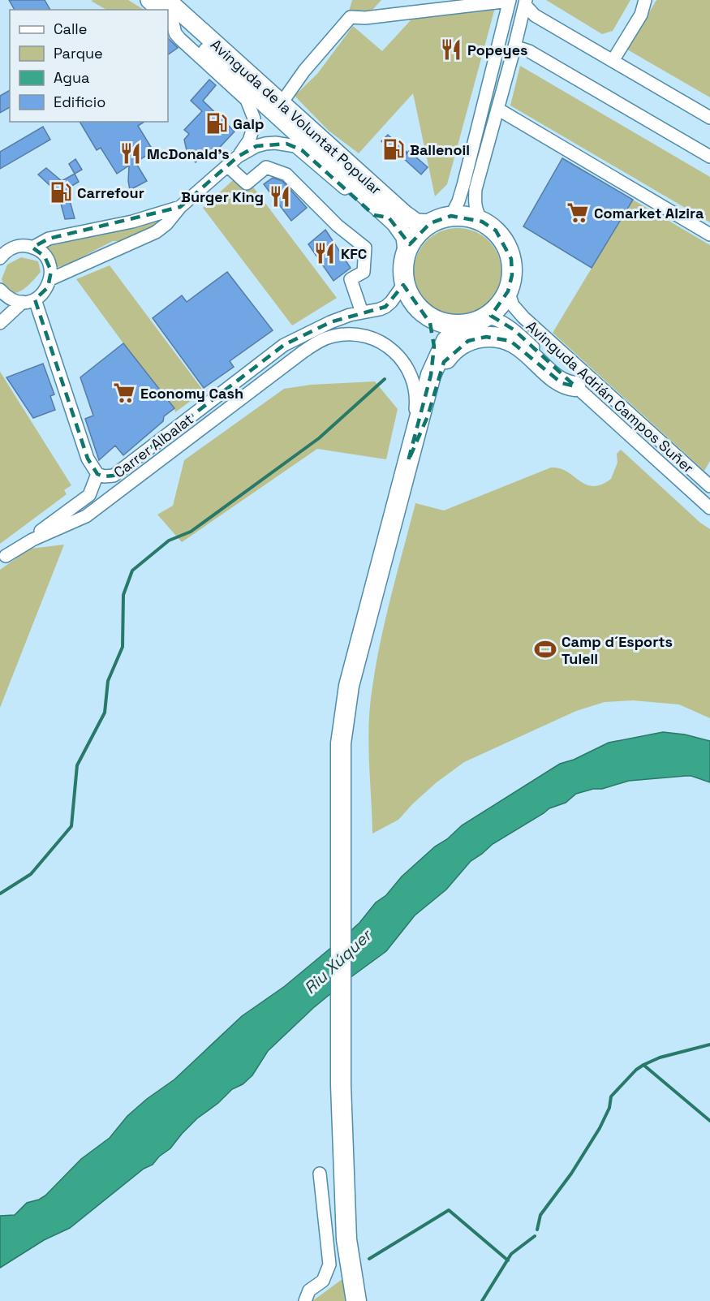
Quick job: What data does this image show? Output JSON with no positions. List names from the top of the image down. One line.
{"streets":{"main road":["Avinguda de la Voluntat Popular"],"street":["Avinguda Adrián Campos Suñer","Carrer Albalat"]},"crossings":[["Avinguda de la Voluntat Popular","Avinguda Adrián Campos Suñer"],["Avinguda de la Voluntat Popular","Carrer Albalat"],["Avinguda Adrián Campos Suñer","Carrer Albalat"]],"water":["Riu Xúquer"],"places":{"restaurant":["Popeyes","McDonald's","Burger King","KFC"],"fuel station":["Galp","Ballenoil","Carrefour"],"supermarket":["Comarket Alzira","Economy Cash"],"sports":["Camp d´Esports Tulell"]},"legend":["Calle","Parque","Agua","Edificio"]}
